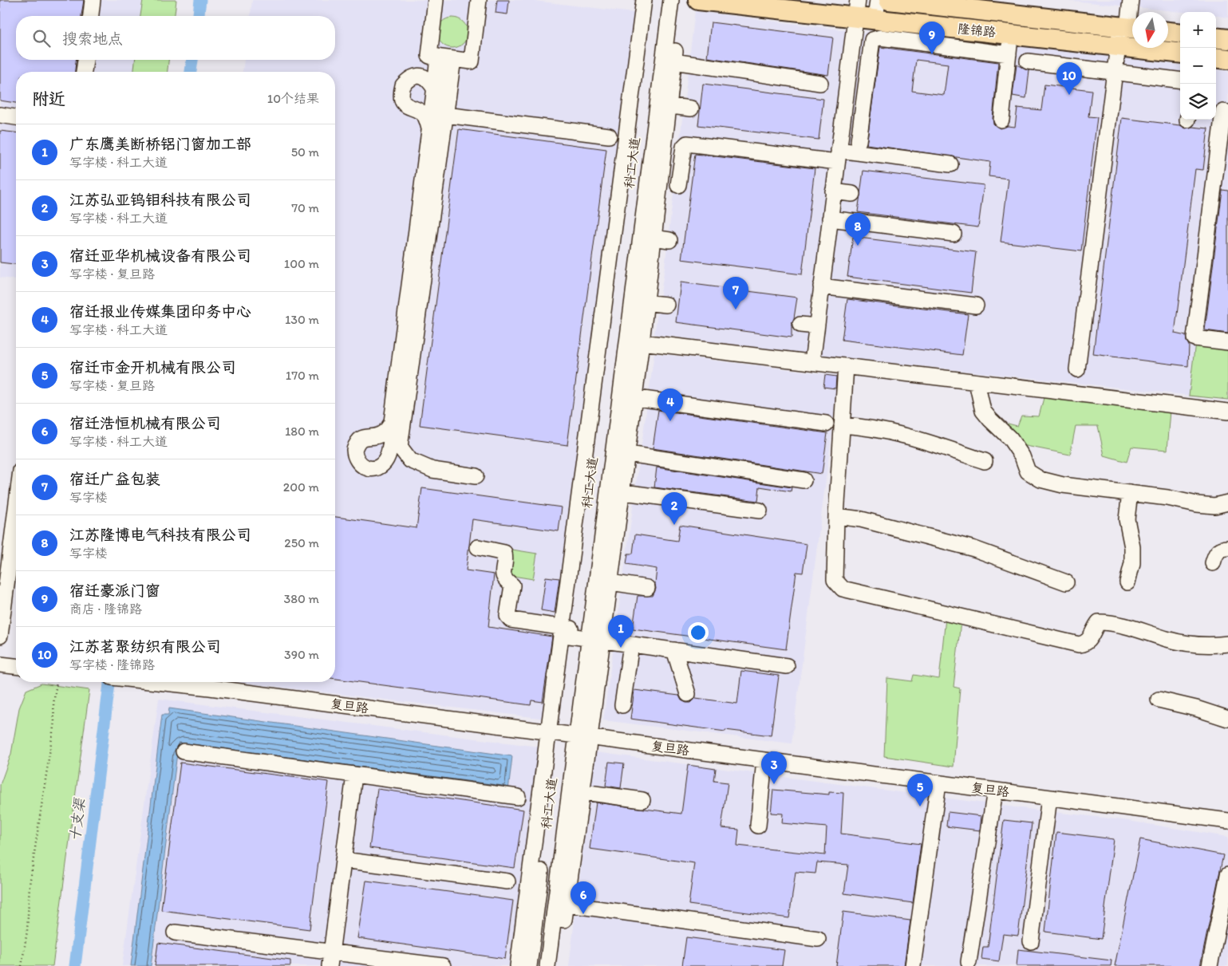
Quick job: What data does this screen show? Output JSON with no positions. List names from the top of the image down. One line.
{"streets":{"main road":["隆锦路"],"street":["科工大道","复旦路"]},"crossings":[["科工大道","复旦路"]],"water":["十支渠"],"north":"bottom","page":{"map_buttons":["+","−"],"search":"搜索地点","pins":["9","10","8","7","4","2","1","3","5","6"],"heading":["附近","10个结果"],"list":[{"mark":"1","name":"广东鹰美断桥铝门窗加工部","note":"写字楼 · 科工大道","value":"50 m"},{"mark":"2","name":"江苏弘亚钨钼科技有限公司","note":"写字楼 · 科工大道","value":"70 m"},{"mark":"3","name":"宿迁亚华机械设备有限公司","note":"写字楼 · 复旦路","value":"100 m"},{"mark":"4","name":"宿迁报业传媒集团印务中心","note":"写字楼 · 科工大道","value":"130 m"},{"mark":"5","name":"宿迁市金开机械有限公司","note":"写字楼 · 复旦路","value":"170 m"},{"mark":"6","name":"宿迁浩恒机械有限公司","note":"写字楼 · 科工大道","value":"180 m"},{"mark":"7","name":"宿迁广益包装","note":"写字楼","value":"200 m"},{"mark":"8","name":"江苏隆博电气科技有限公司","note":"写字楼","value":"250 m"},{"mark":"9","name":"宿迁豪派门窗","note":"商店 · 隆锦路","value":"380 m"},{"mark":"10","name":"江苏茗聚纺织有限公司","note":"写字楼 · 隆锦路","value":"390 m"}]}}
